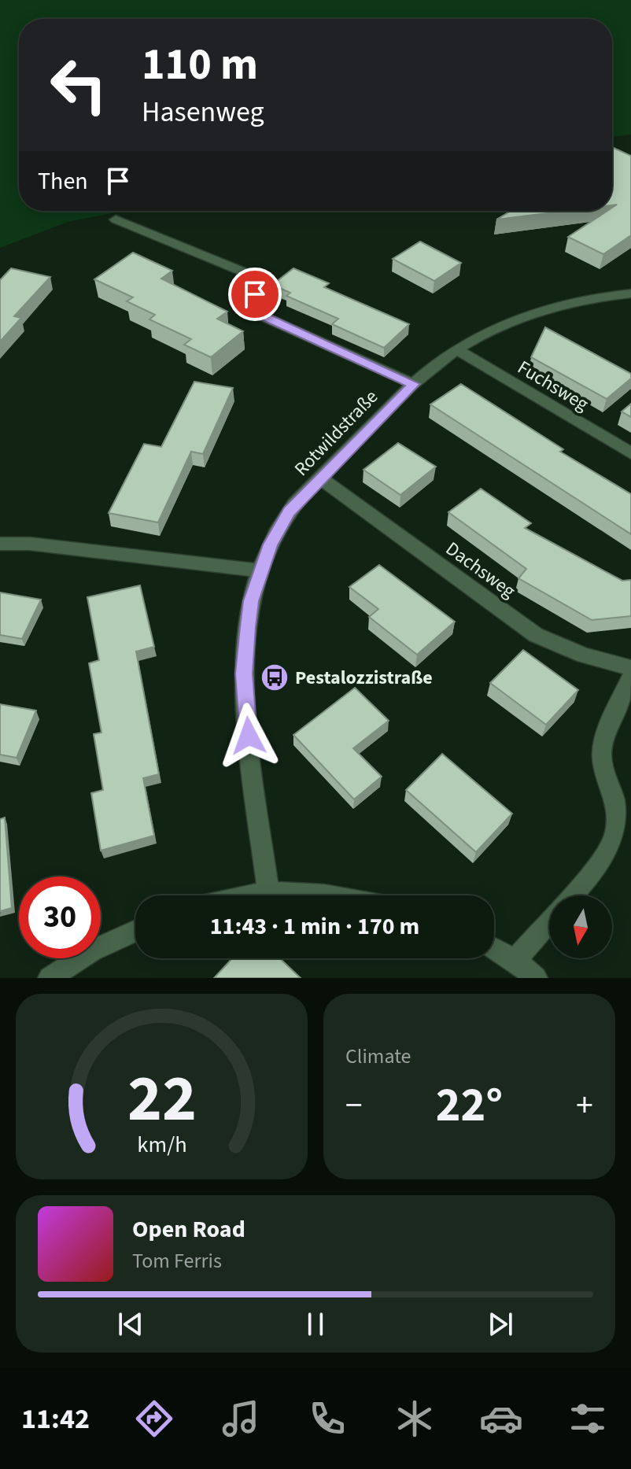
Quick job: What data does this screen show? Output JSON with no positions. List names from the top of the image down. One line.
{"streets":{"street":["Fuchsweg","Rotwildstraße","Dachsweg"]},"crossings":[["Fuchsweg","Rotwildstraße"],["Rotwildstraße","Dachsweg"]],"places":{"bus stop":["Pestalozzistraße"]},"north":"bottom","page":{"turn":["110 m","Hasenweg"],"then":"Then","limit":"30","trip":"11:43 · 1 min · 170 m","tile":"Climate","heat":["−","22°","+"],"song":["Open Road","Tom Ferris"],"tabs":"11:42","gauge":["22","km/h"]}}
